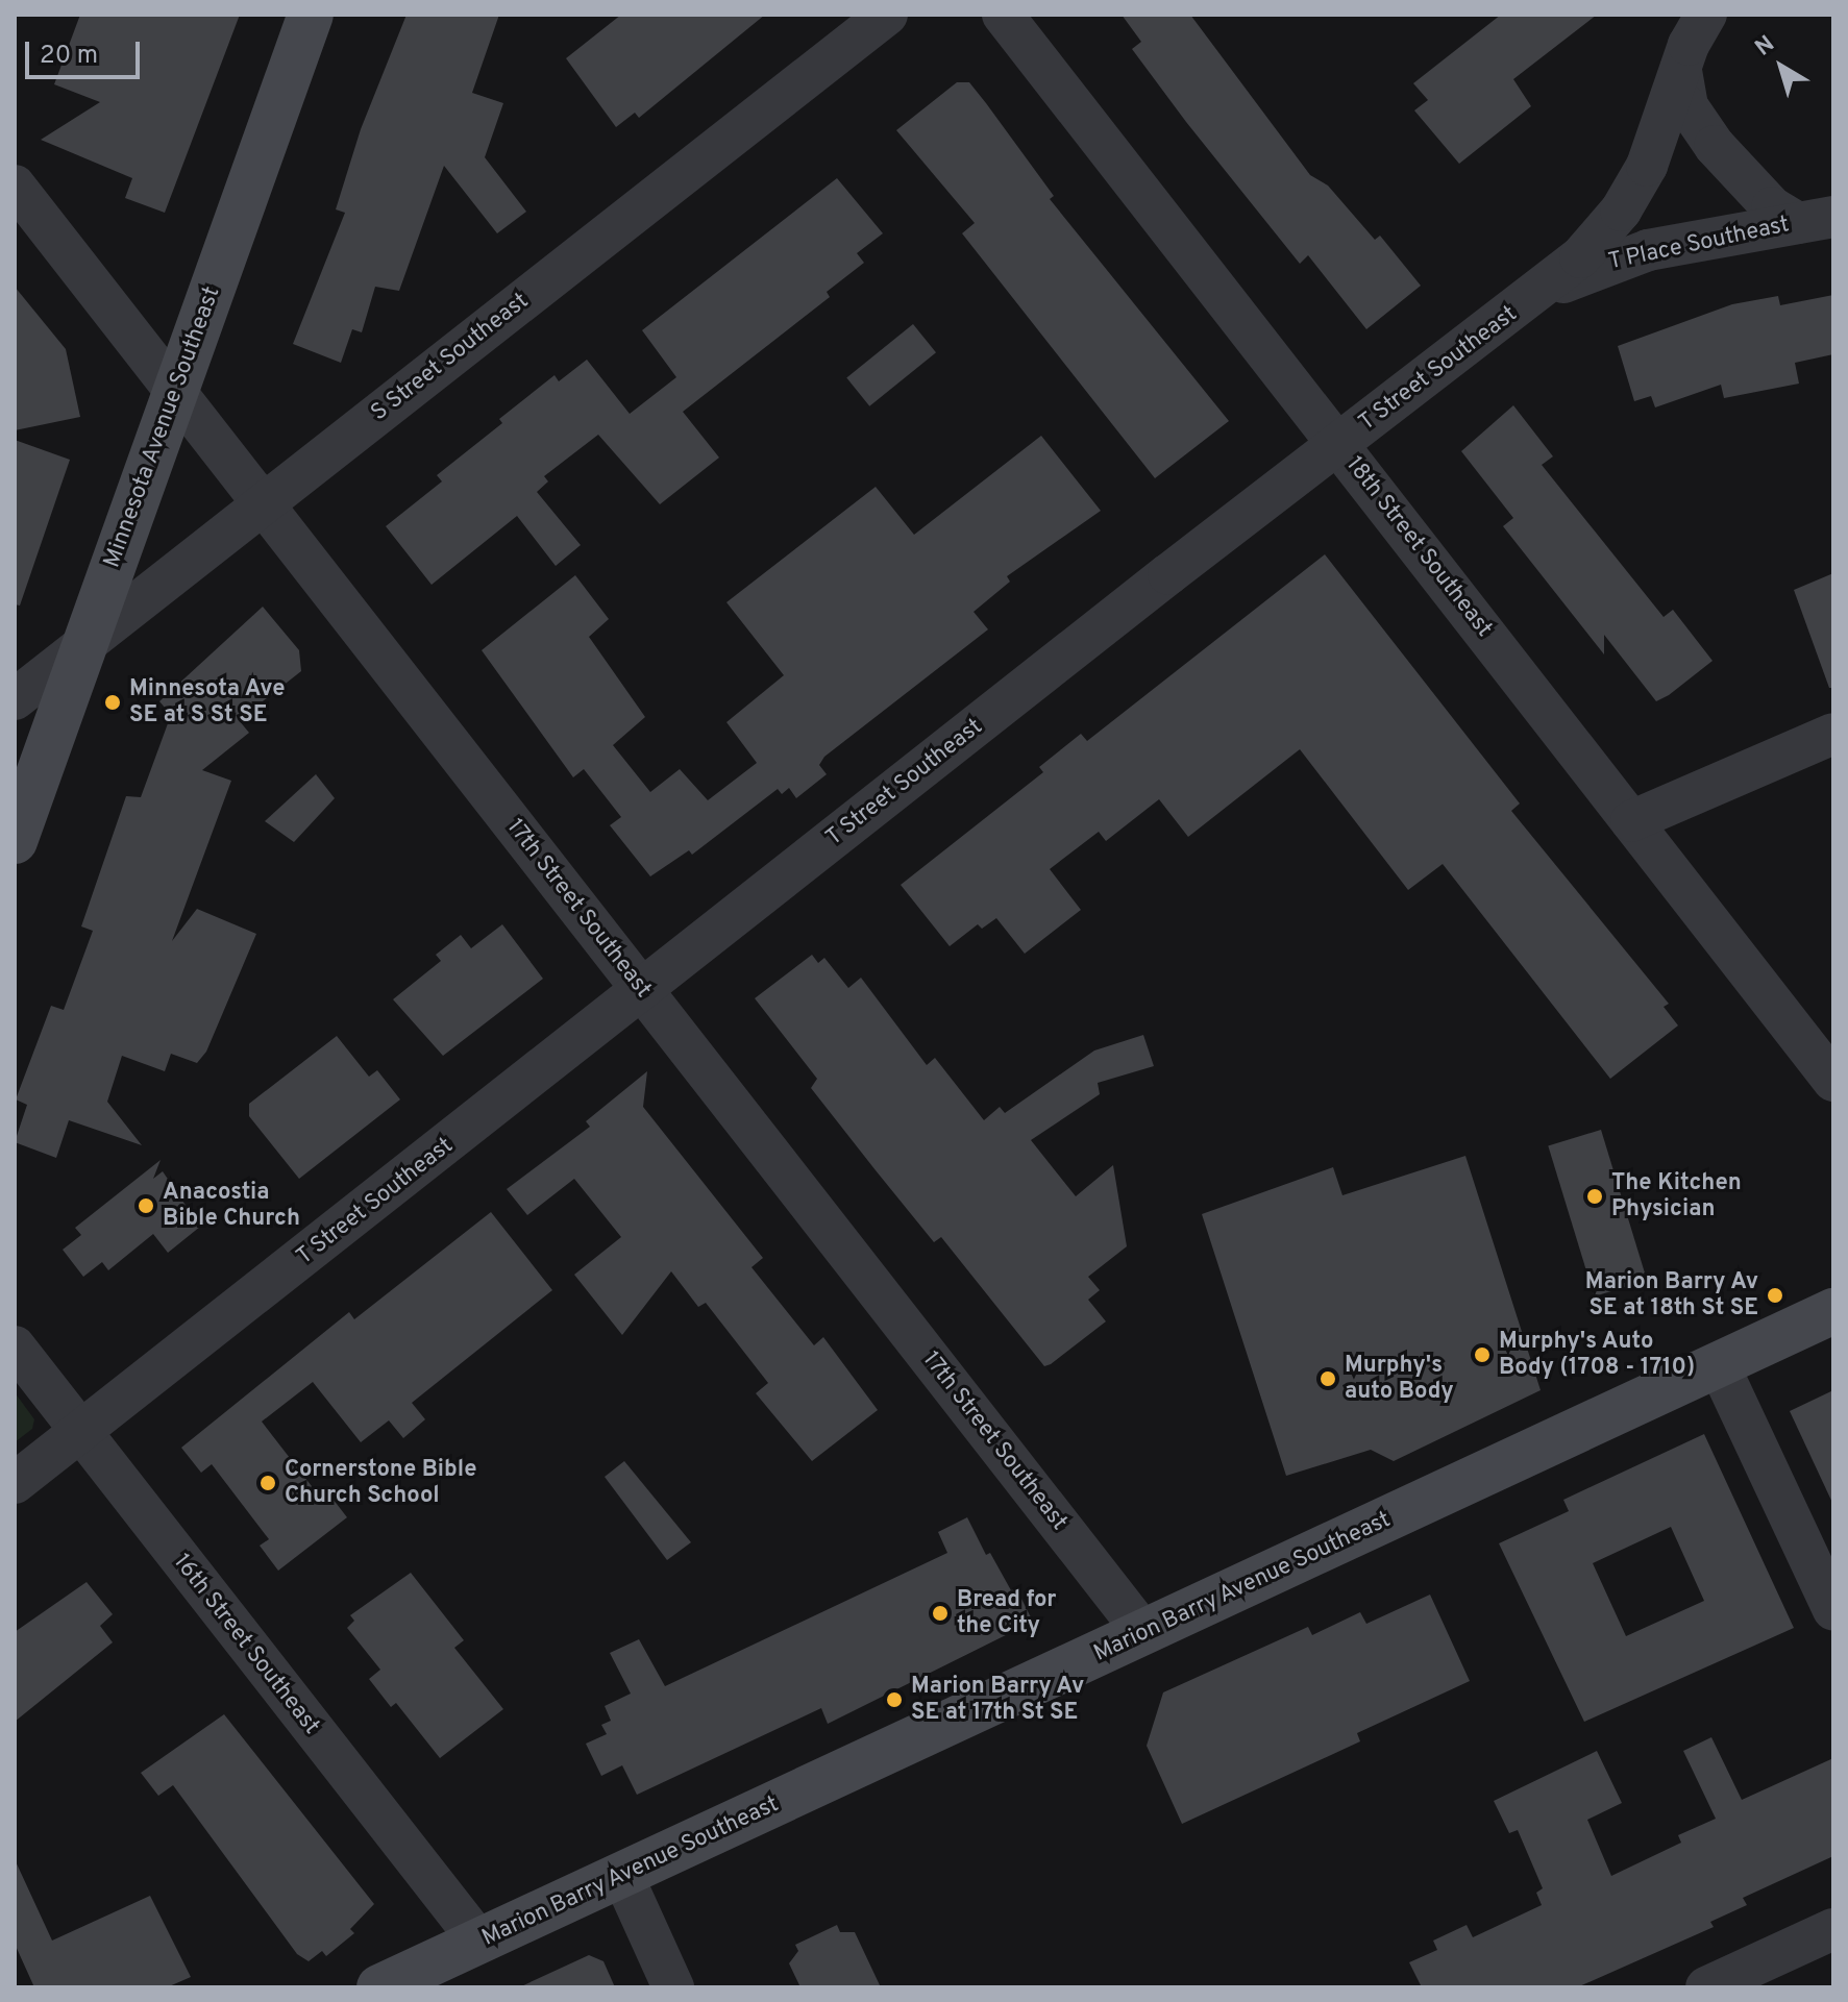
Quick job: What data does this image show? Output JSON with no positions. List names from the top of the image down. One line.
{"streets":{"main road":["Minnesota Avenue Southeast","Marion Barry Avenue Southeast"],"street":["T Place Southeast","S Street Southeast","T Street Southeast","18th Street Southeast","17th Street Southeast","16th Street Southeast"]},"crossings":[["T Place Southeast","T Street Southeast"],["S Street Southeast","Minnesota Avenue Southeast"],["S Street Southeast","17th Street Southeast"],["T Street Southeast","18th Street Southeast"],["T Street Southeast","17th Street Southeast"],["T Street Southeast","16th Street Southeast"],["Minnesota Avenue Southeast","17th Street Southeast"],["17th Street Southeast","Marion Barry Avenue Southeast"],["Marion Barry Avenue Southeast","16th Street Southeast"]],"places":["Minnesota Ave SE at S St SE","The Kitchen Physician","Anacostia Bible Church","Marion Barry Av SE at 18th St SE","Murphy's Auto Body (1708 - 1710)","Murphy's auto Body","Cornerstone Bible Church School","Bread for the City","Marion Barry Av SE at 17th St SE"],"scale_bar":"20 m","north":"top left"}
